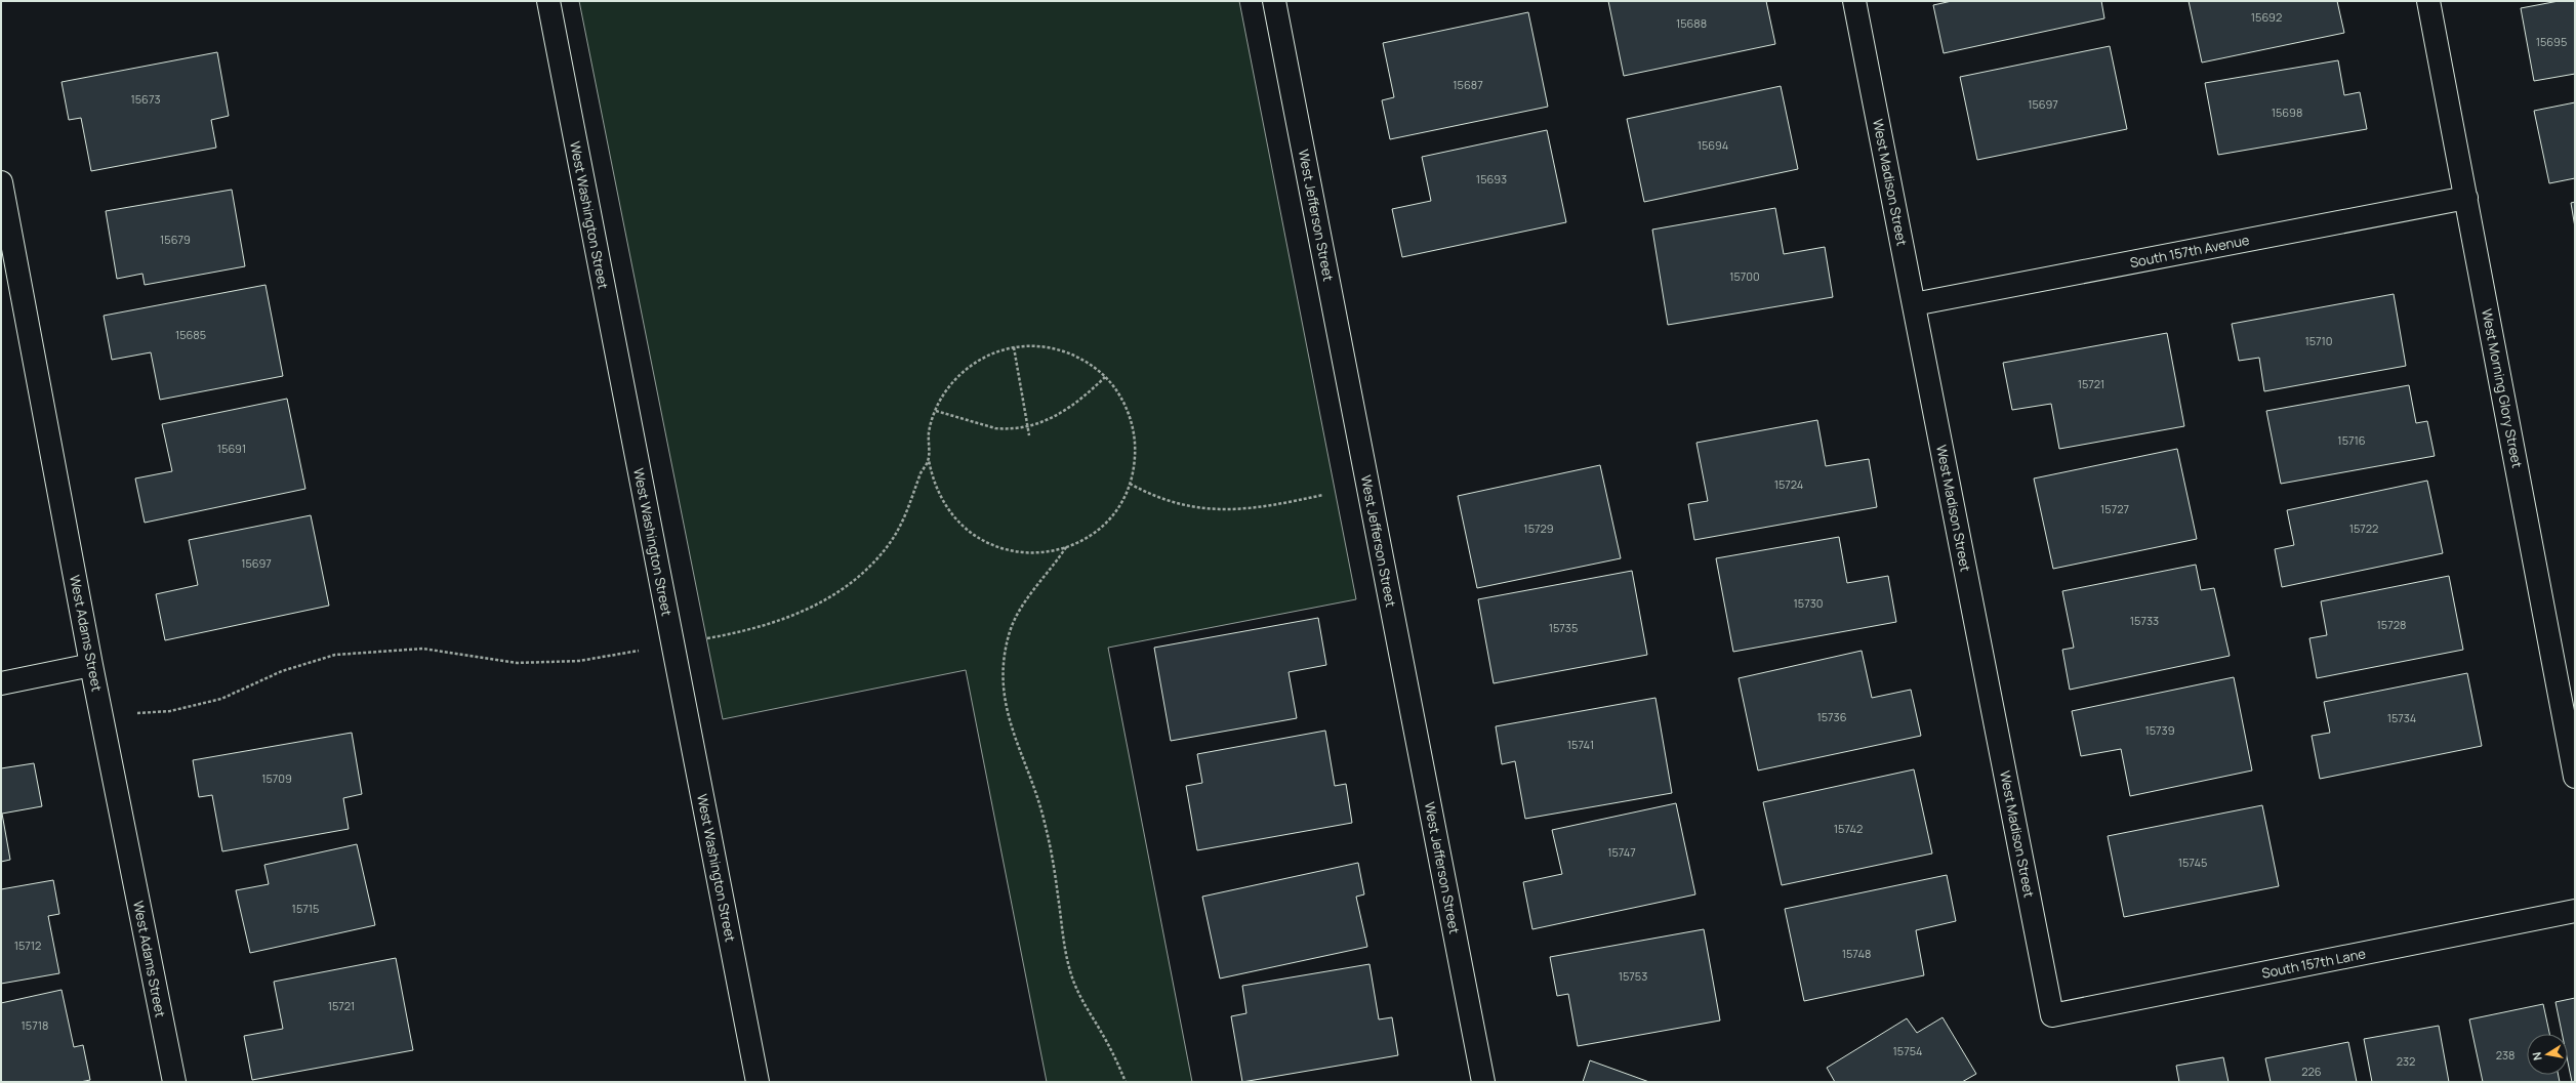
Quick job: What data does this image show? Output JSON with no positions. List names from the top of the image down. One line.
{"streets":{"street":["West Madison Street","West Washington Street","West Jefferson Street","South 157th Avenue","West Morning Glory Street","West Adams Street","South 157th Lane"]},"crossings":[["West Madison Street","South 157th Avenue"],["West Madison Street","South 157th Lane"],["South 157th Avenue","West Morning Glory Street"]],"house_numbers":["15692","15688","15695","15687","15673","15697","15698","15694","15693","15679","15700","15685","15710","15721","15716","15691","15724","15727","15729","15722","15697","15730","15733","15728","15735","15736","15734","15739","15741","15709","15742","15747","15745","15715","15712","15748","15753","15721","15718","15754","238","232","226"],"north":"left"}
